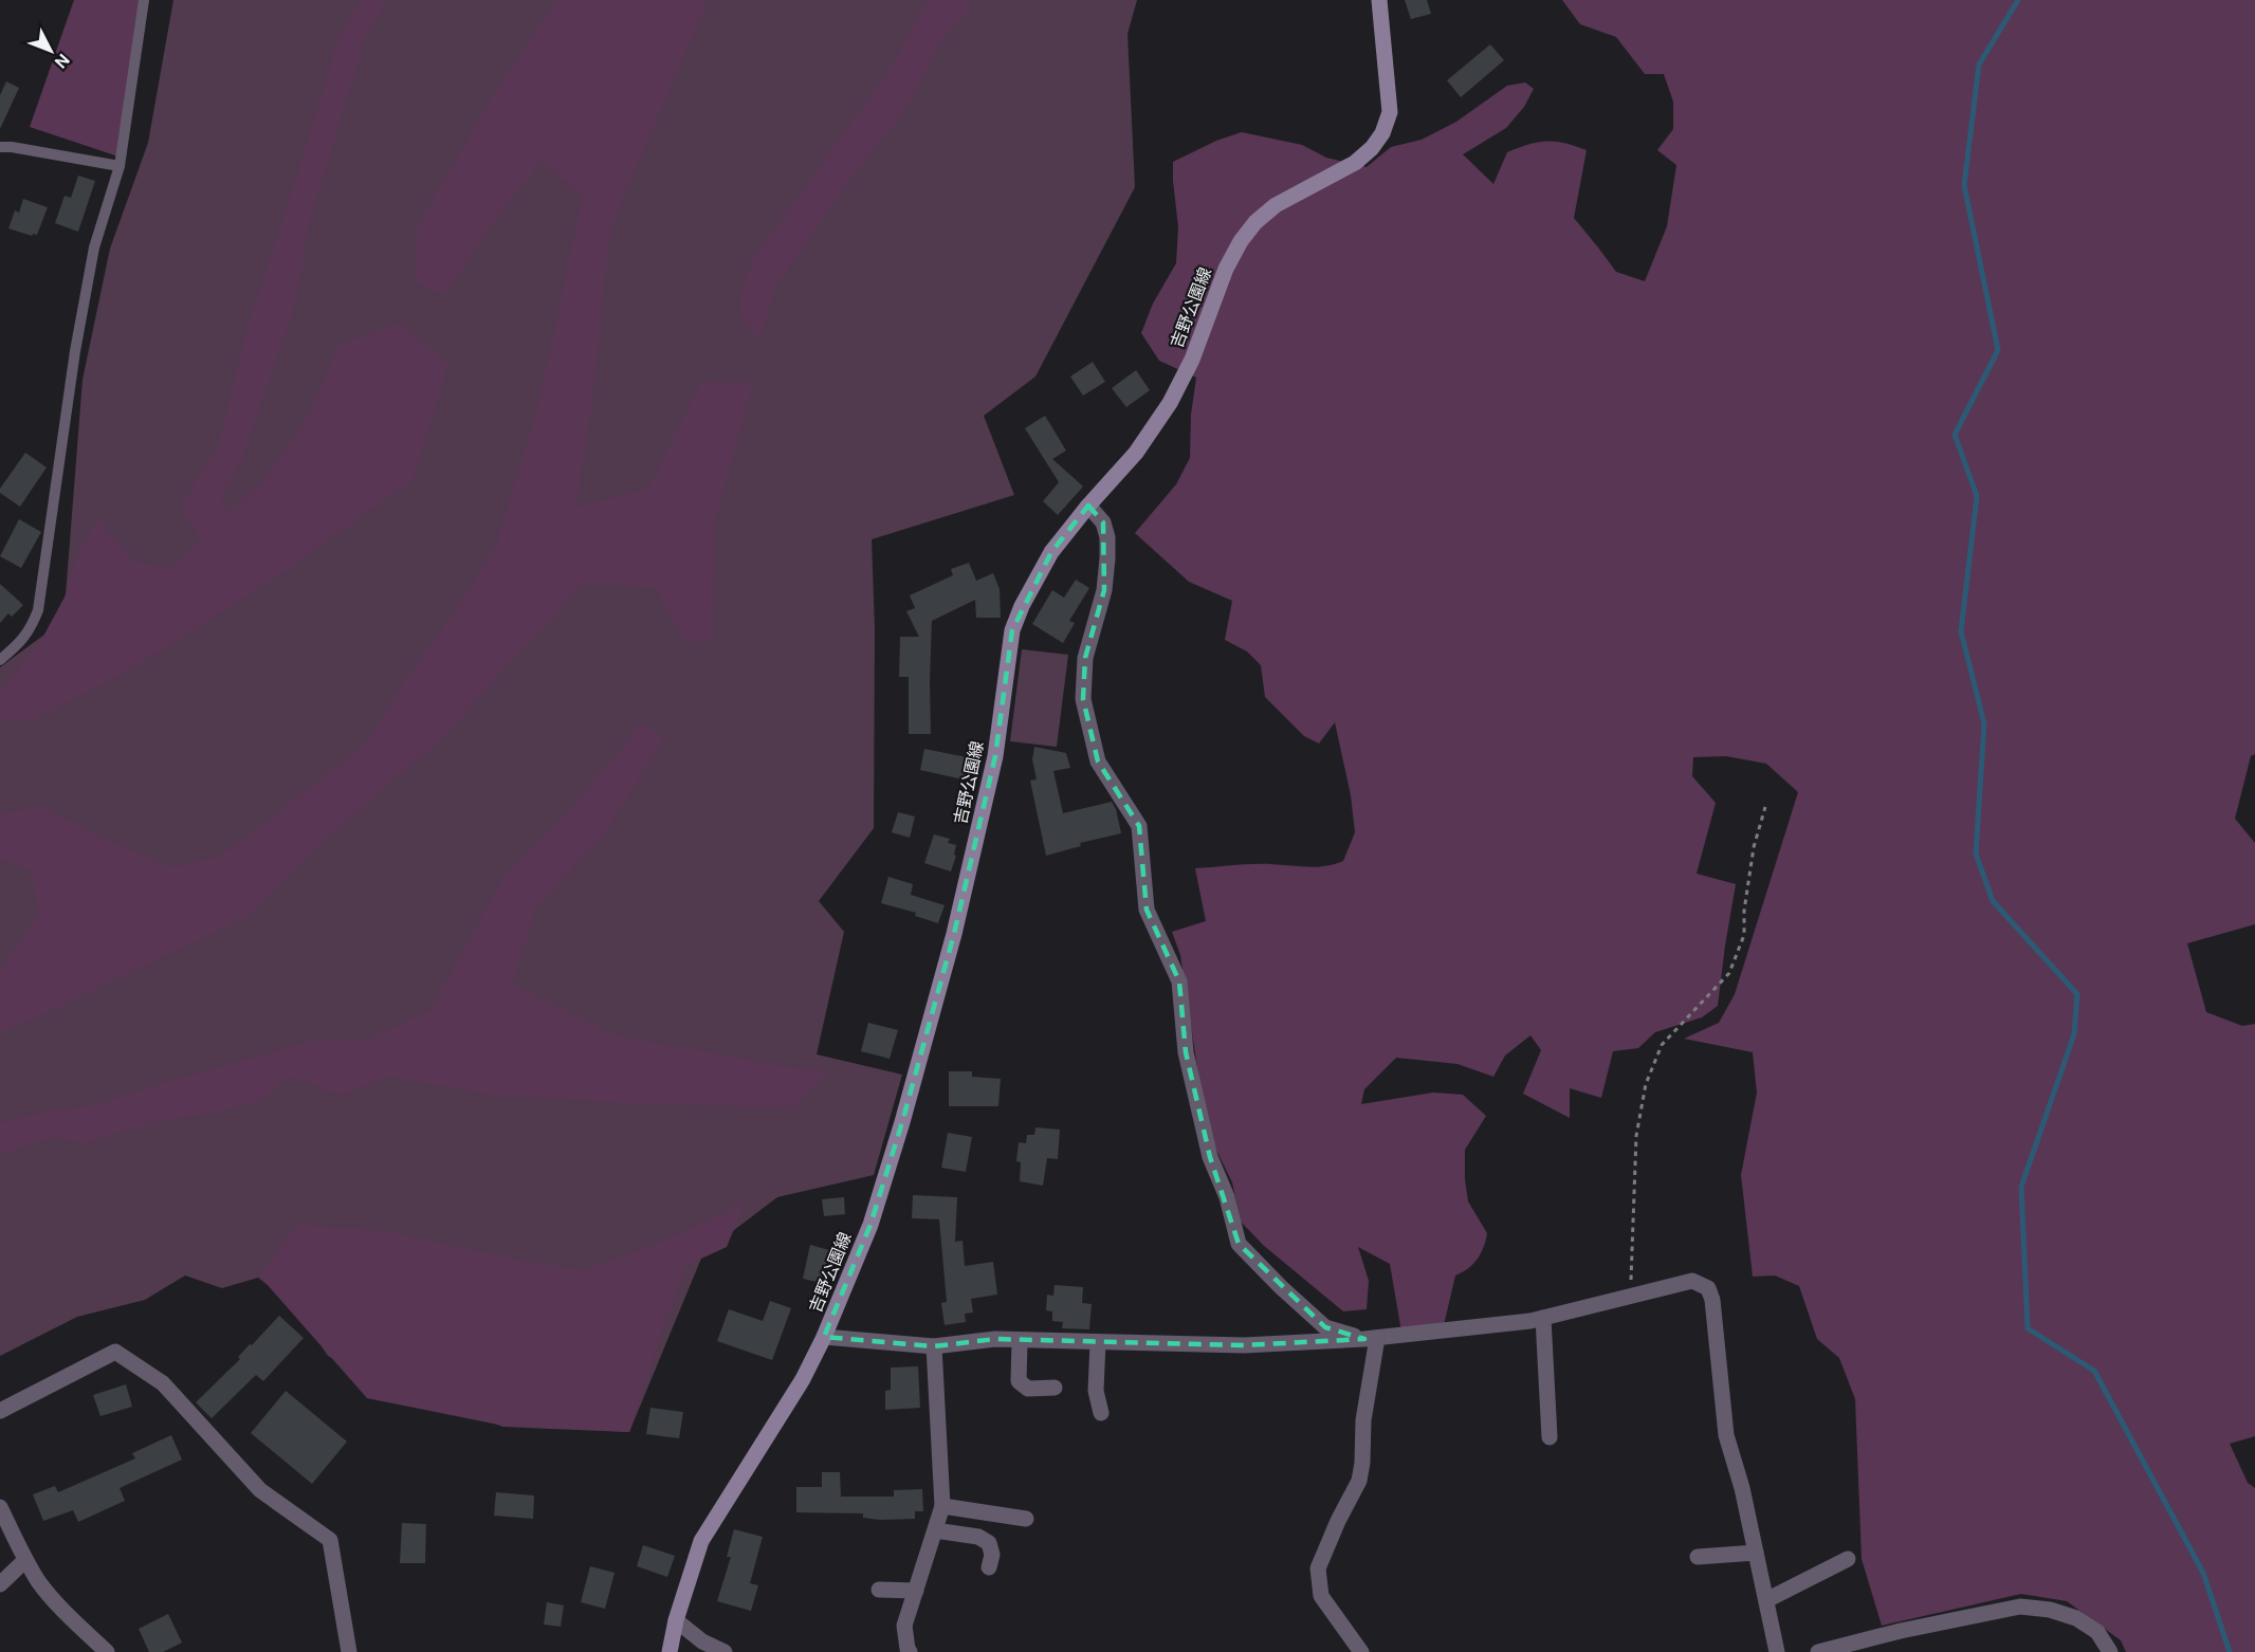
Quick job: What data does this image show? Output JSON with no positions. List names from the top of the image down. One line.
{"streets":{"main road":["吉野公園線"]},"north":"bottom right"}
